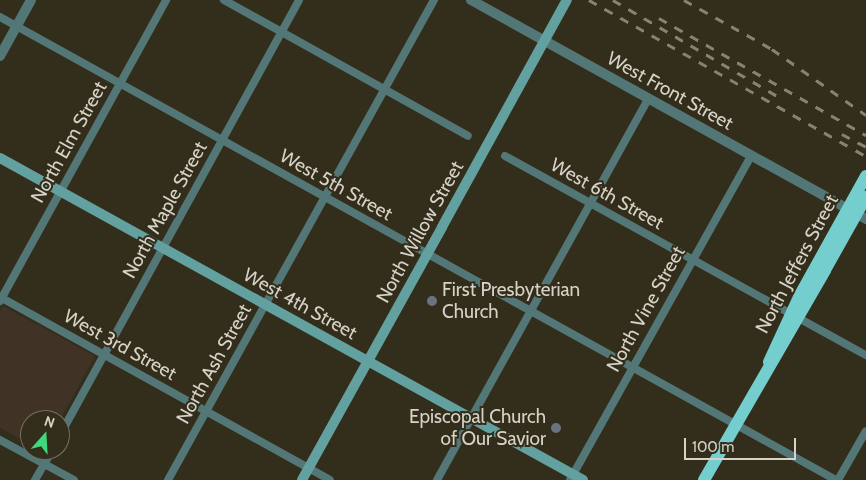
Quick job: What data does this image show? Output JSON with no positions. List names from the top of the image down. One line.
{"streets":{"highway":["North Jeffers Street"],"main road":["North Willow Street","West 4th Street"],"street":["West Front Street","North Elm Street","West 5th Street","West 6th Street","North Maple Street","North Vine Street","West 3rd Street","North Ash Street"]},"crossings":[["West Front Street","North Vine Street"],["North Elm Street","West 5th Street"],["North Elm Street","West 4th Street"],["North Elm Street","West 3rd Street"],["West 5th Street","North Maple Street"],["West 5th Street","North Willow Street"],["West 5th Street","North Jeffers Street"],["West 5th Street","North Vine Street"],["West 5th Street","North Ash Street"],["West 6th Street","North Jeffers Street"],["West 6th Street","North Vine Street"],["North Maple Street","West 4th Street"],["North Maple Street","West 3rd Street"],["North Willow Street","West 4th Street"],["North Willow Street","West 3rd Street"],["West 4th Street","North Vine Street"],["West 4th Street","North Ash Street"],["West 3rd Street","North Ash Street"]],"places":["First Presbyterian Church","Episcopal Church of Our Savior"],"scale_bar":"100 m","north":"top"}
